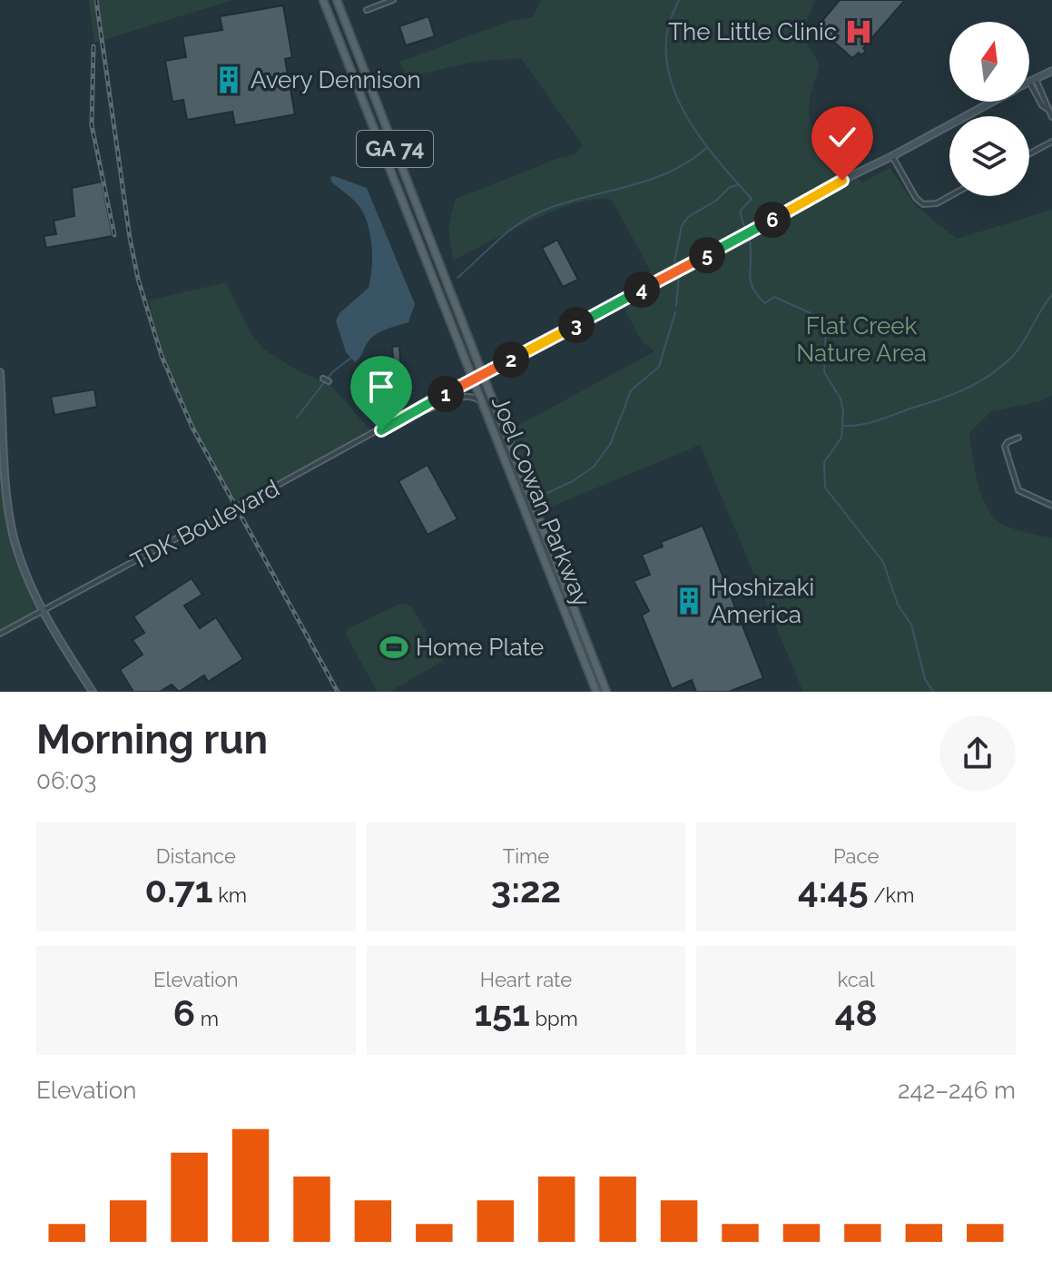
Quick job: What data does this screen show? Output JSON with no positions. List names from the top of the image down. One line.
{"streets":{"main road":["GA 74","Joel Cowan Parkway"],"street":["TDK Boulevard"]},"crossings":[["Joel Cowan Parkway","TDK Boulevard"]],"parks":["Flat Creek Nature Area"],"places":{"hospital":["The Little Clinic"],"building":["Avery Dennison","Hoshizaki America"],"sports":["Home Plate"]},"north":"top","page":{"pins":["6","5","4","3","2","1"],"heading":["Morning run","06:03"],"stats":[["Distance","0.71 km"],["Time","3:22"],["Pace","4:45 /km"],["Elevation","6 m"],["Heart rate","151 bpm"],["kcal","48"]],"chart":["Elevation","242–246 m"]}}
